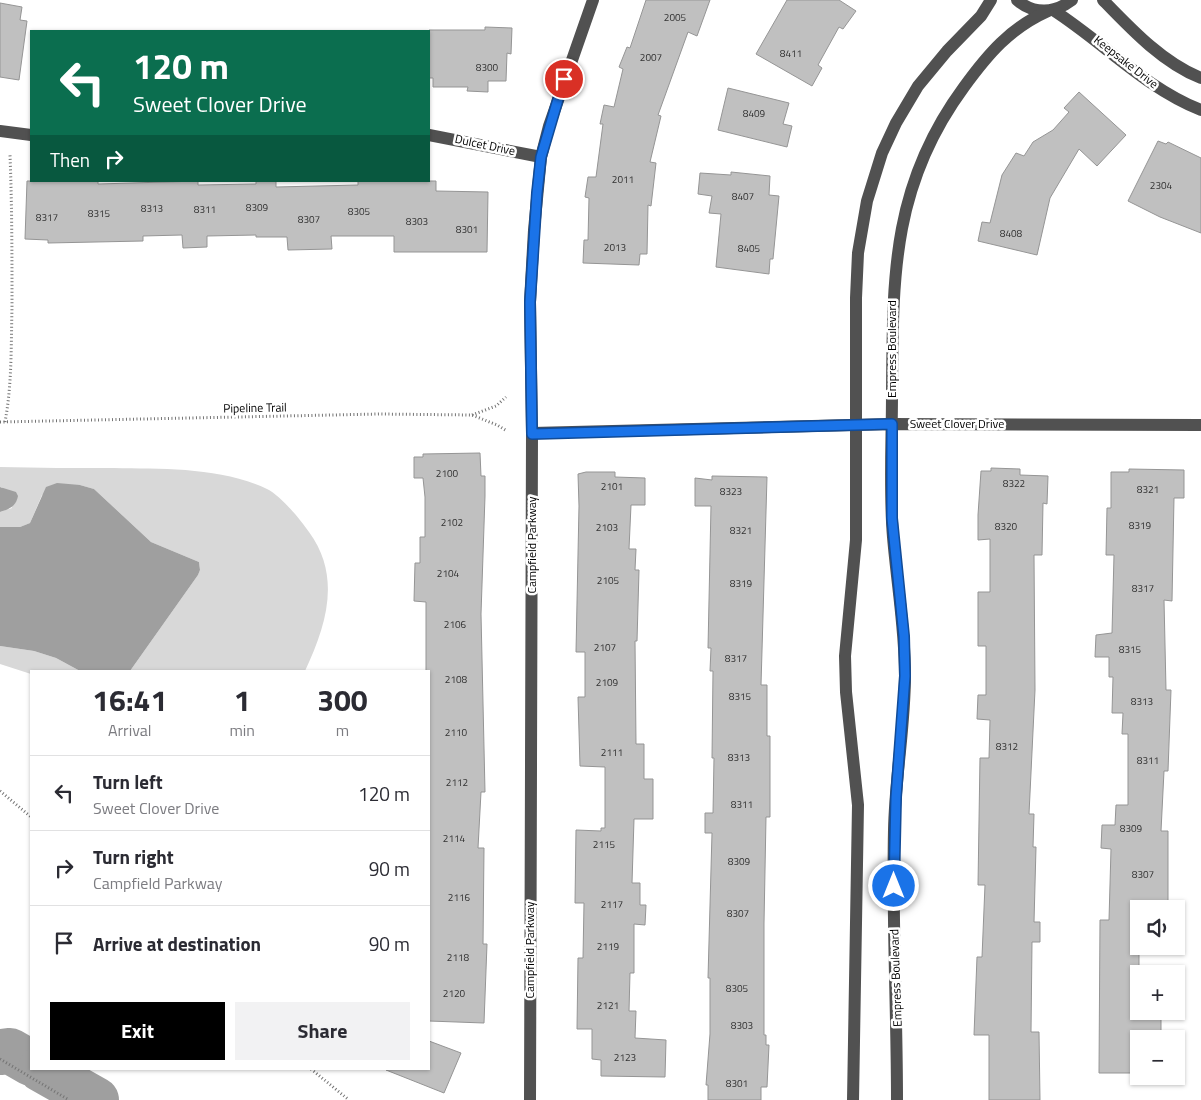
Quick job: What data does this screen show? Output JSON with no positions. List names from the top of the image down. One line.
{"streets":{"street":["Keepsake Drive","Dulcet Drive","Empress Boulevard","Sweet Clover Drive","Campfield Parkway"],"path":["Pipeline Trail"]},"crossings":[["Keepsake Drive","Empress Boulevard"],["Dulcet Drive","Campfield Parkway"],["Empress Boulevard","Sweet Clover Drive"],["Sweet Clover Drive","Campfield Parkway"]],"house_numbers":["2005","8411","2007","8300","8409","2011","2304","8407","8309","8313","8311","8305","8315","8317","8307","8303","8301","8408","2013","8405","2100","8322","2101","8321","8323","2102","8319","8320","2103","8321","2104","2105","8319","8317","2106","2107","8315","8317","2108","2109","8315","8313","2110","8312","2111","8313","8311","2112","8311","8309","2114","2115","8309","8307","2116","2117","8307","2119","2118","8305","2120","2121","8303","2123","8301"],"page":{"turn":["120 m","Sweet Clover Drive"],"then":"Then","eta":["16:41","Arrival","1","min","300","m"],"list":[{"name":"Turn left","note":"Sweet Clover Drive","value":"120 m"},{"name":"Turn right","note":"Campfield Parkway","value":"90 m"},{"name":"Arrive at destination","value":"90 m"}],"map_buttons":["+","−"],"buttons":["Exit","Share"]}}
